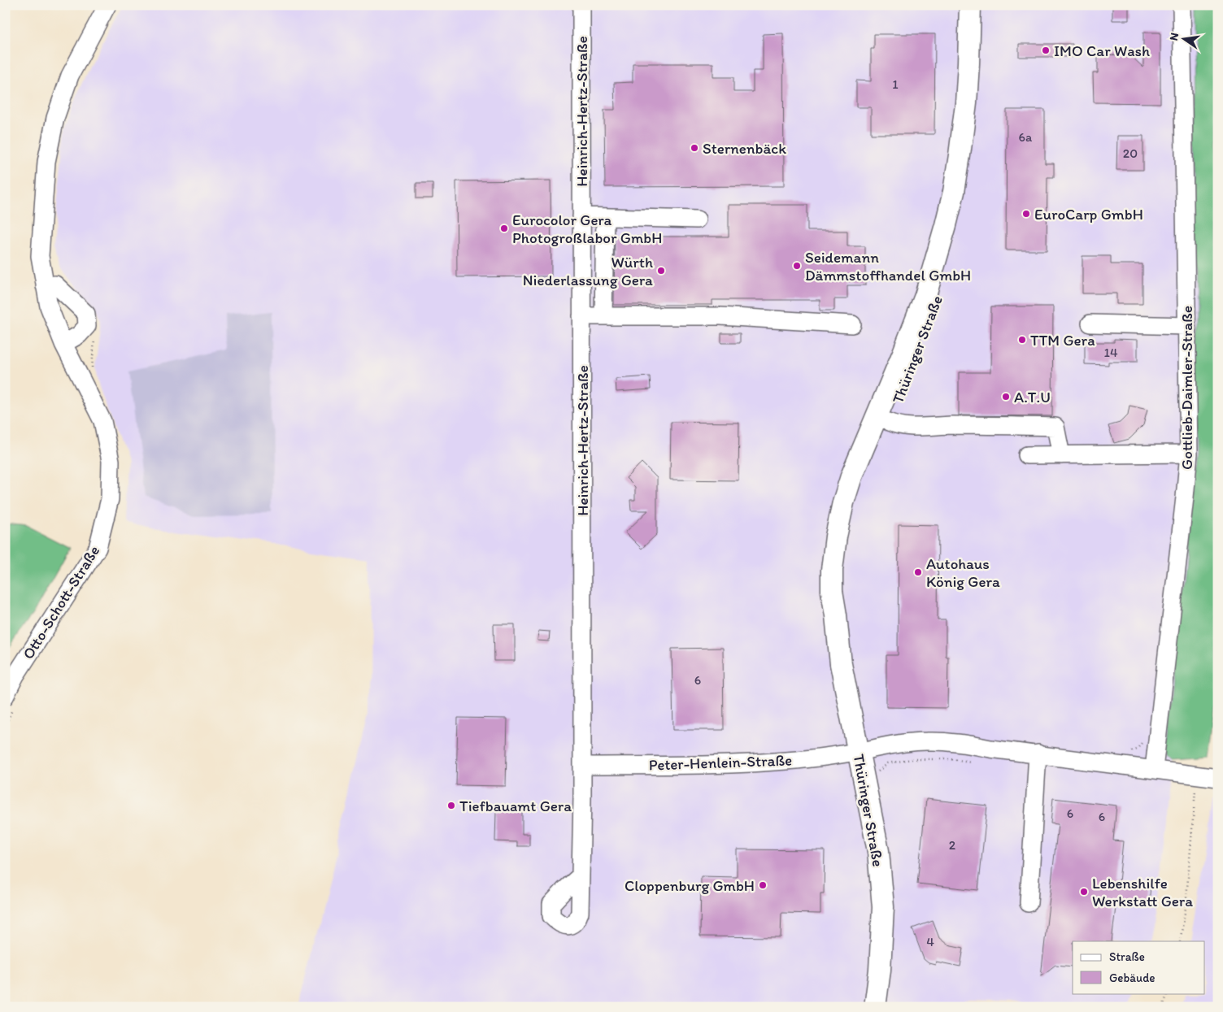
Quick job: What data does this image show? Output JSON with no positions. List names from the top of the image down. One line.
{"streets":{"main road":["Thüringer Straße"],"street":["Heinrich-Hertz-Straße","Gottlieb-Daimler-Straße","Otto-Schott-Straße","Peter-Henlein-Straße"]},"crossings":[["Heinrich-Hertz-Straße","Peter-Henlein-Straße"],["Thüringer Straße","Peter-Henlein-Straße"],["Gottlieb-Daimler-Straße","Peter-Henlein-Straße"]],"places":["IMO Car Wash","Sternenbäck","EuroCarp GmbH","Eurocolor Gera Photogroßlabor GmbH","Seidemann Dämmstoffhandel GmbH","Würth Niederlassung Gera","TTM Gera","A.T.U","Autohaus König Gera","Tiefbauamt Gera","Cloppenburg GmbH","Lebenshilfe Werkstatt Gera"],"house_numbers":["1","6a","20","14","6","6","6","2","4"],"legend":["Straße","Gebäude"],"north":"left"}
